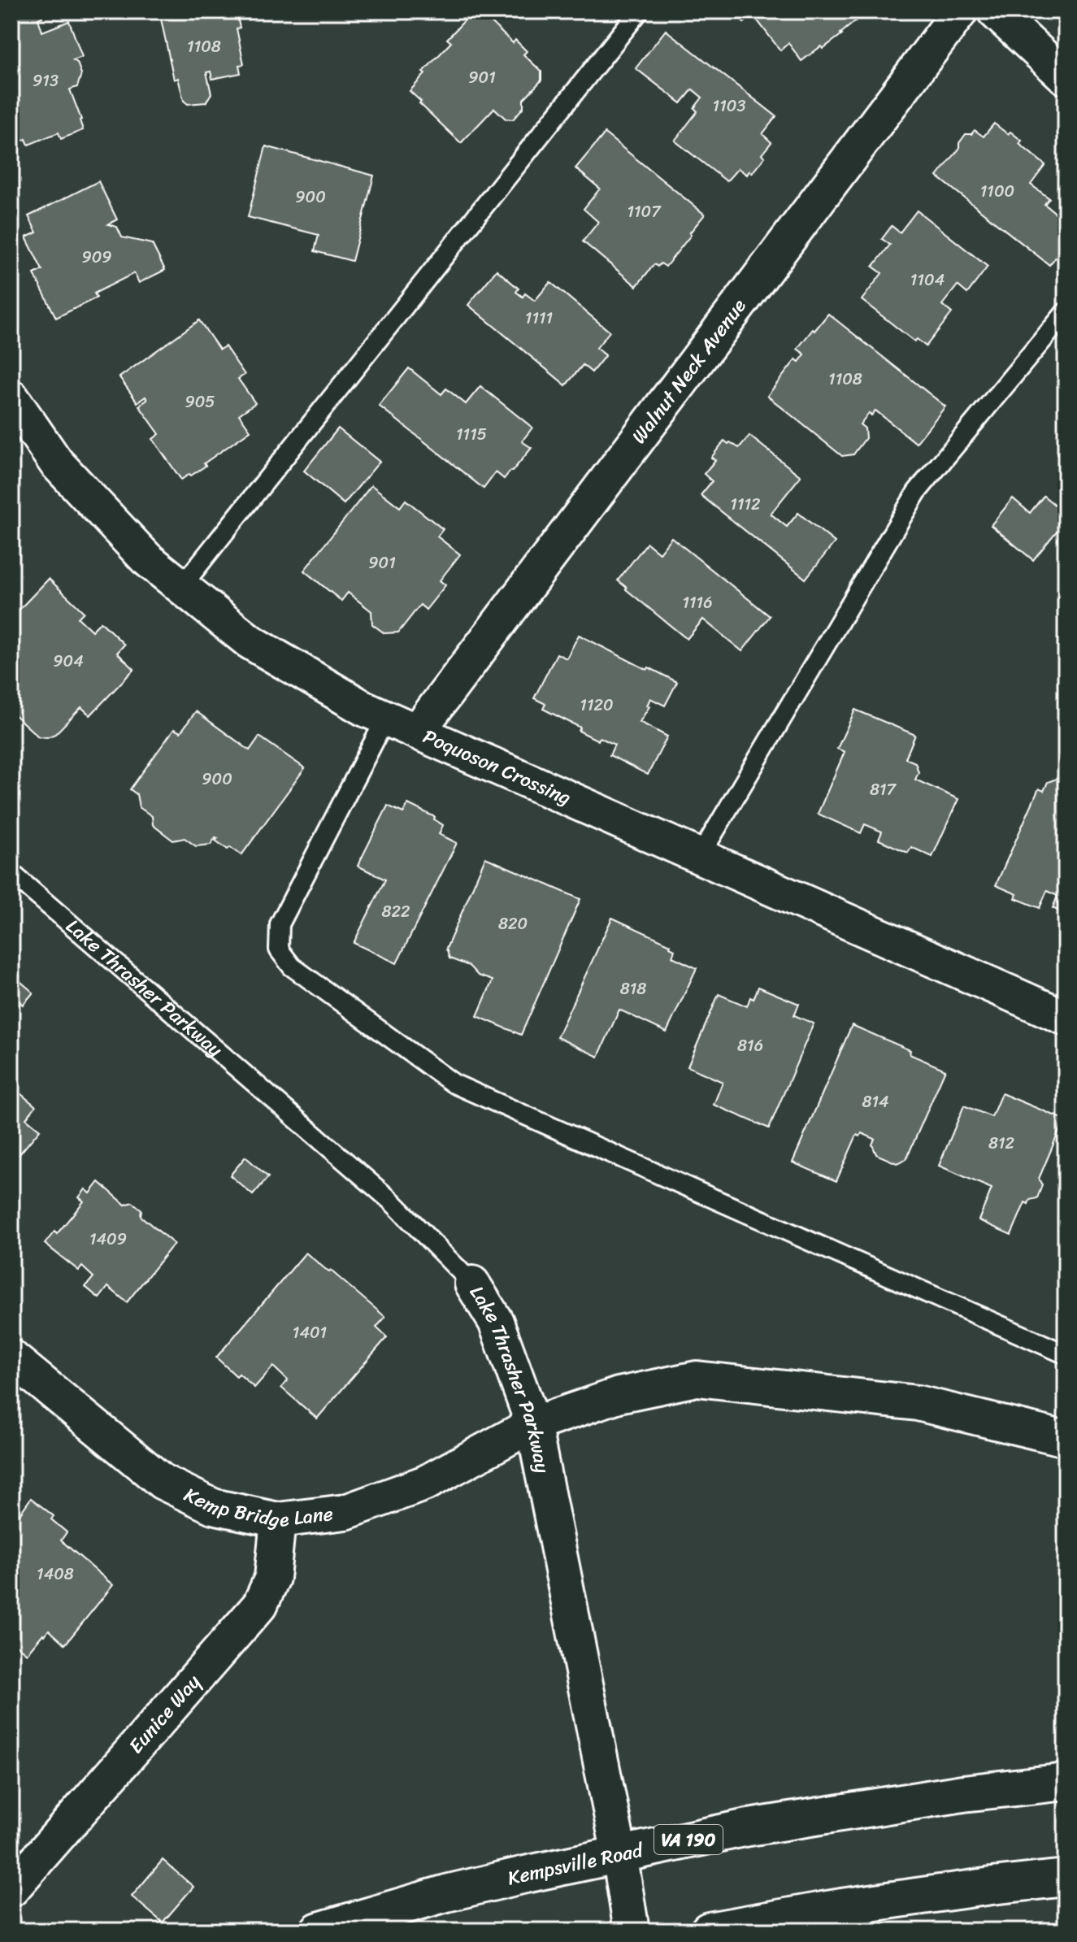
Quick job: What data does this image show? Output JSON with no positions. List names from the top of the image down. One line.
{"streets":{"main road":["VA 190","Kempsville Road"],"street":["Walnut Neck Avenue","Poquoson Crossing","Lake Thrasher Parkway","Kemp Bridge Lane","Eunice Way"]},"crossings":[["Walnut Neck Avenue","Poquoson Crossing"],["Lake Thrasher Parkway","Kemp Bridge Lane"],["Lake Thrasher Parkway","Kempsville Road"],["Kemp Bridge Lane","Eunice Way"]],"house_numbers":["1108","901","913","1103","1100","900","1107","909","1104","1111","1108","905","1115","1112","901","1116","904","1120","900","817","822","820","818","816","814","812","1409","1401","1408"]}
